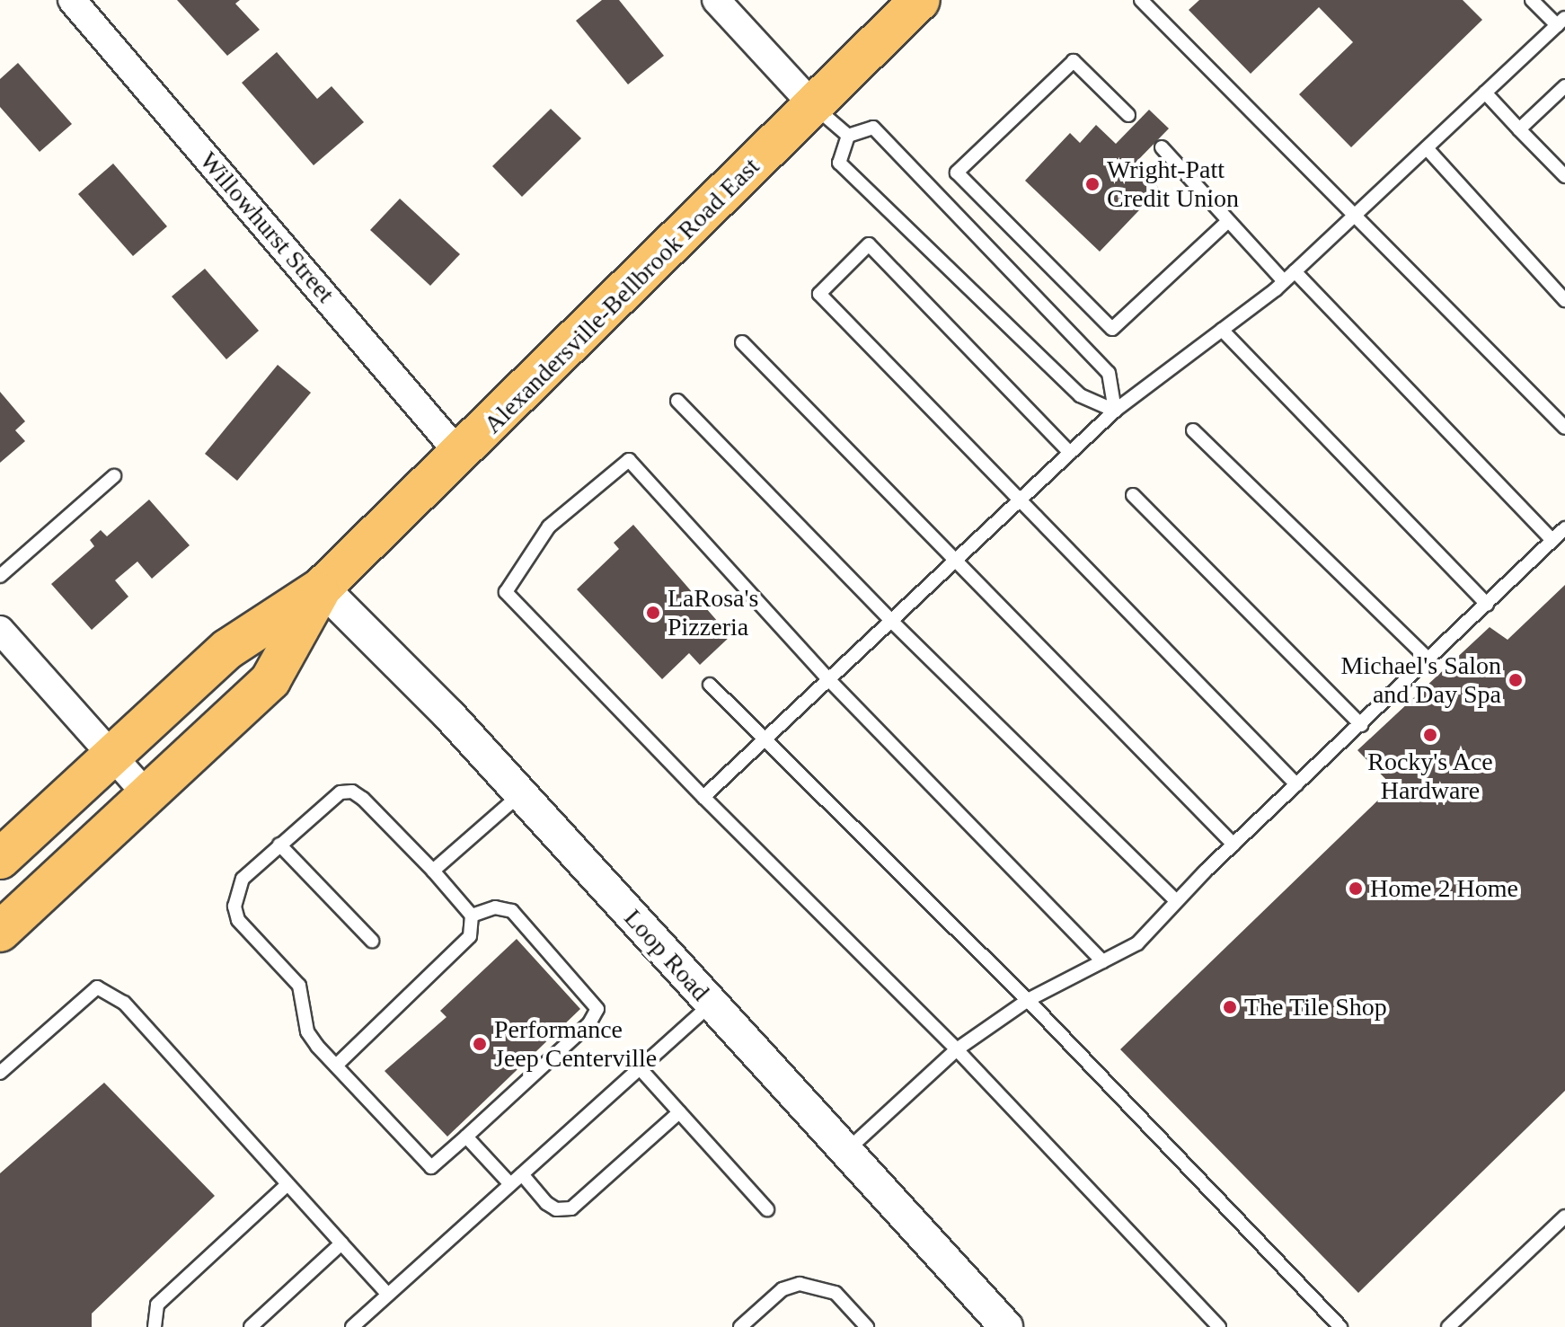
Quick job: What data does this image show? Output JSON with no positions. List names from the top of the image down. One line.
{"streets":{"main road":["Alexandersville-Bellbrook Road East"],"street":["Willowhurst Street","Loop Road"]},"crossings":[["Willowhurst Street","Alexandersville-Bellbrook Road East"],["Alexandersville-Bellbrook Road East","Loop Road"]],"places":["Wright-Patt Credit Union","LaRosa's Pizzeria","Michael's Salon and Day Spa","Rocky's Ace Hardware","Home 2 Home","The Tile Shop","Performance Jeep Centerville"]}
